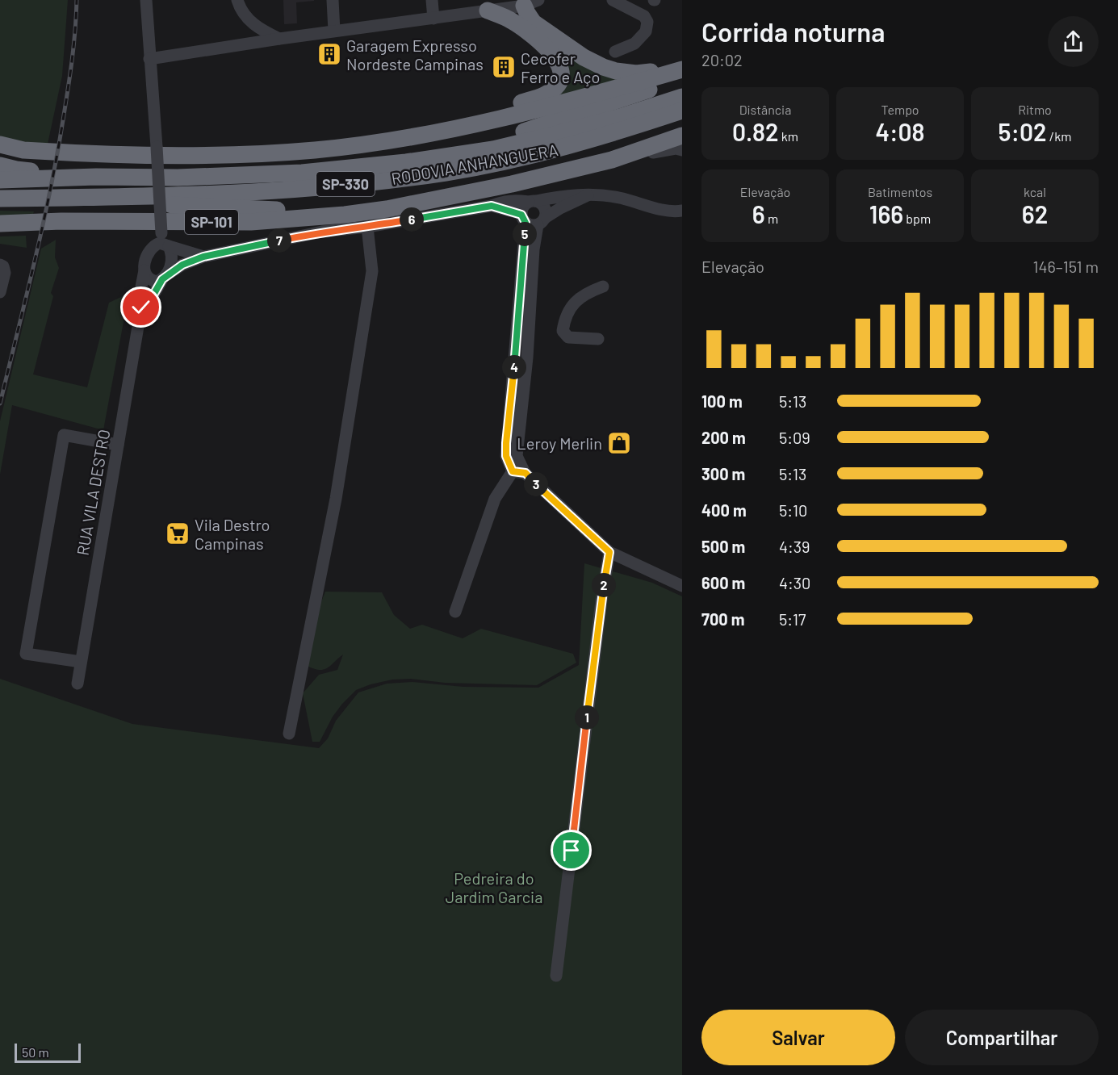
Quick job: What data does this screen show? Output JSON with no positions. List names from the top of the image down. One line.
{"streets":{"highway":["RODOVIA ANHANGUERA","SP-330","SP-101"],"street":["RUA VILA DESTRO"]},"parks":["Pedreira do Jardim Garcia"],"places":{"building":["Garagem Expresso Nordeste Campinas","Cecofer Ferro e Aço"],"shop":["Leroy Merlin"],"supermarket":["Vila Destro Campinas"]},"scale_bar":"50 m","page":{"heading":["Corrida noturna","20:02"],"stats":[["Distância","0.82 km"],["Tempo","4:08"],["Ritmo","5:02 /km"],["Elevação","6 m"],["Batimentos","166 bpm"],["kcal","62"]],"pins":["6","5","7","4","3","2","1"],"chart":["Elevação","146–151 m"],"list":[{"name":"100 m","note":"5:13"},{"name":"200 m","note":"5:09"},{"name":"300 m","note":"5:13"},{"name":"400 m","note":"5:10"},{"name":"500 m","note":"4:39"},{"name":"600 m","note":"4:30"},{"name":"700 m","note":"5:17"}],"buttons":["Salvar","Compartilhar"],"scale":"50 m"}}
